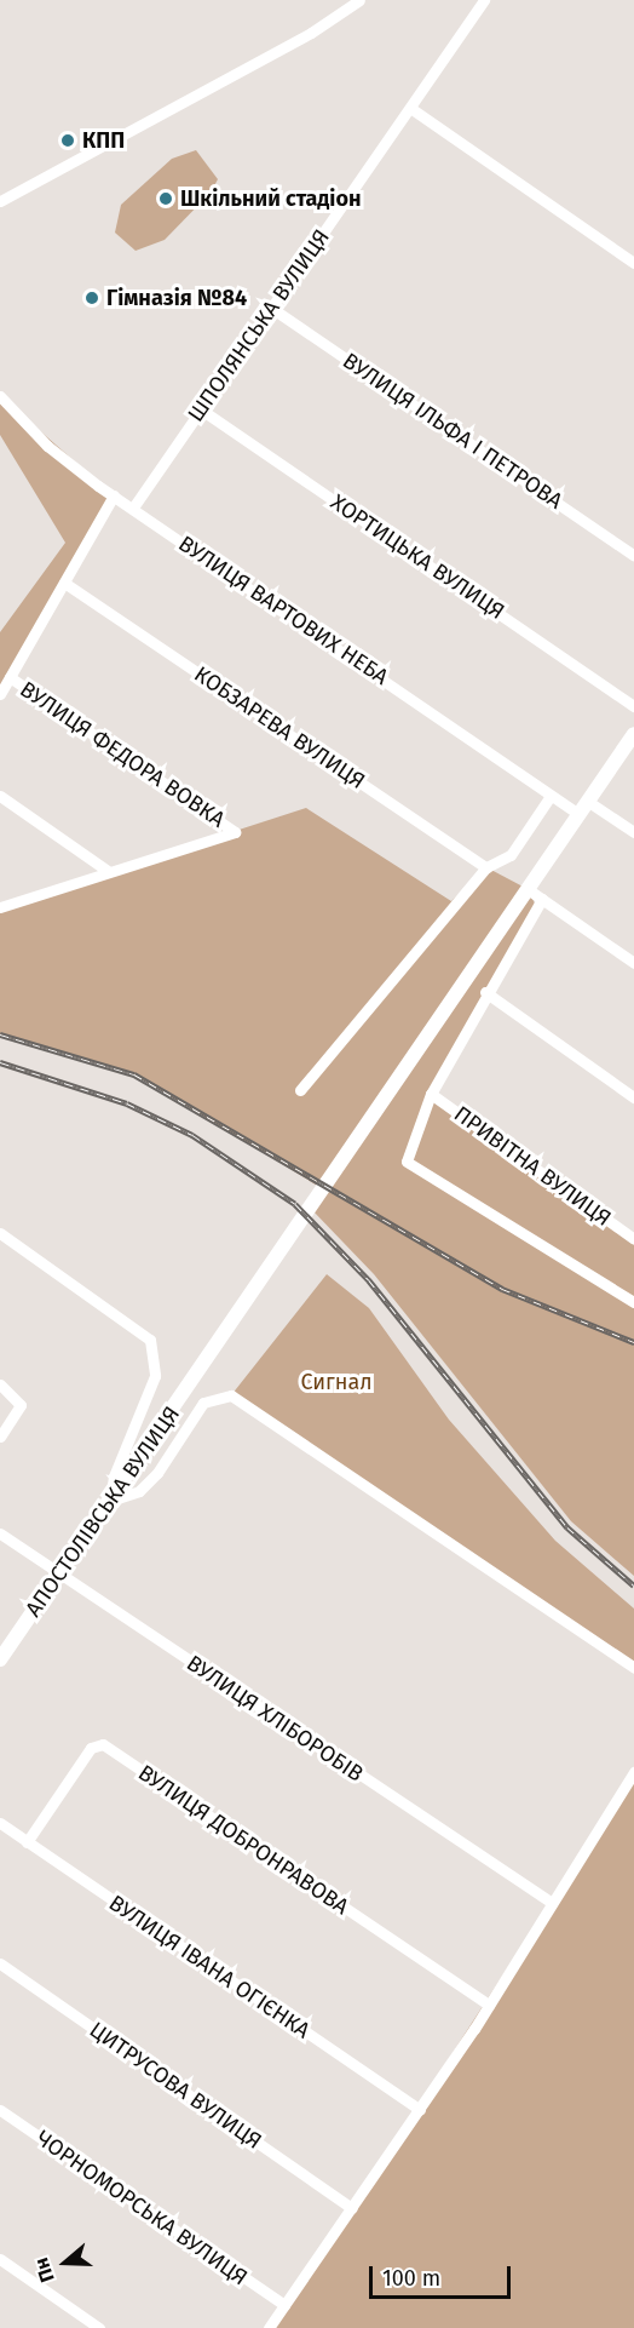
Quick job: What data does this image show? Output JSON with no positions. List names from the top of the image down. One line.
{"streets":{"street":["ШПОЛЯНСЬКА ВУЛИЦЯ","ВУЛИЦЯ ІЛЬФА І ПЕТРОВА","ХОРТИЦЬКА ВУЛИЦЯ","ВУЛИЦЯ ВАРТОВИХ НЕБА","КОБЗАРЕВА ВУЛИЦЯ","ВУЛИЦЯ ФЕДОРА ВОВКА","ПРИВІТНА ВУЛИЦЯ","АПОСТОЛІВСЬКА ВУЛИЦЯ","ВУЛИЦЯ ХЛІБОРОБІВ","ВУЛИЦЯ ДОБРОНРАВОВА","ВУЛИЦЯ ІВАНА ОГІЄНКА","ЦИТРУСОВА ВУЛИЦЯ","ЧОРНОМОРСЬКА ВУЛИЦЯ"]},"crossings":[["ШПОЛЯНСЬКА ВУЛИЦЯ","ВУЛИЦЯ ІЛЬФА І ПЕТРОВА"],["ШПОЛЯНСЬКА ВУЛИЦЯ","ХОРТИЦЬКА ВУЛИЦЯ"],["ШПОЛЯНСЬКА ВУЛИЦЯ","ВУЛИЦЯ ВАРТОВИХ НЕБА"],["АПОСТОЛІВСЬКА ВУЛИЦЯ","ВУЛИЦЯ ХЛІБОРОБІВ"],["ВУЛИЦЯ ДОБРОНРАВОВА","ВУЛИЦЯ ІВАНА ОГІЄНКА"]],"parks":["Сигнал"],"places":["КПП","Шкільний стадіон","Гімназія №84"],"scale_bar":"100 m","north":"left"}
